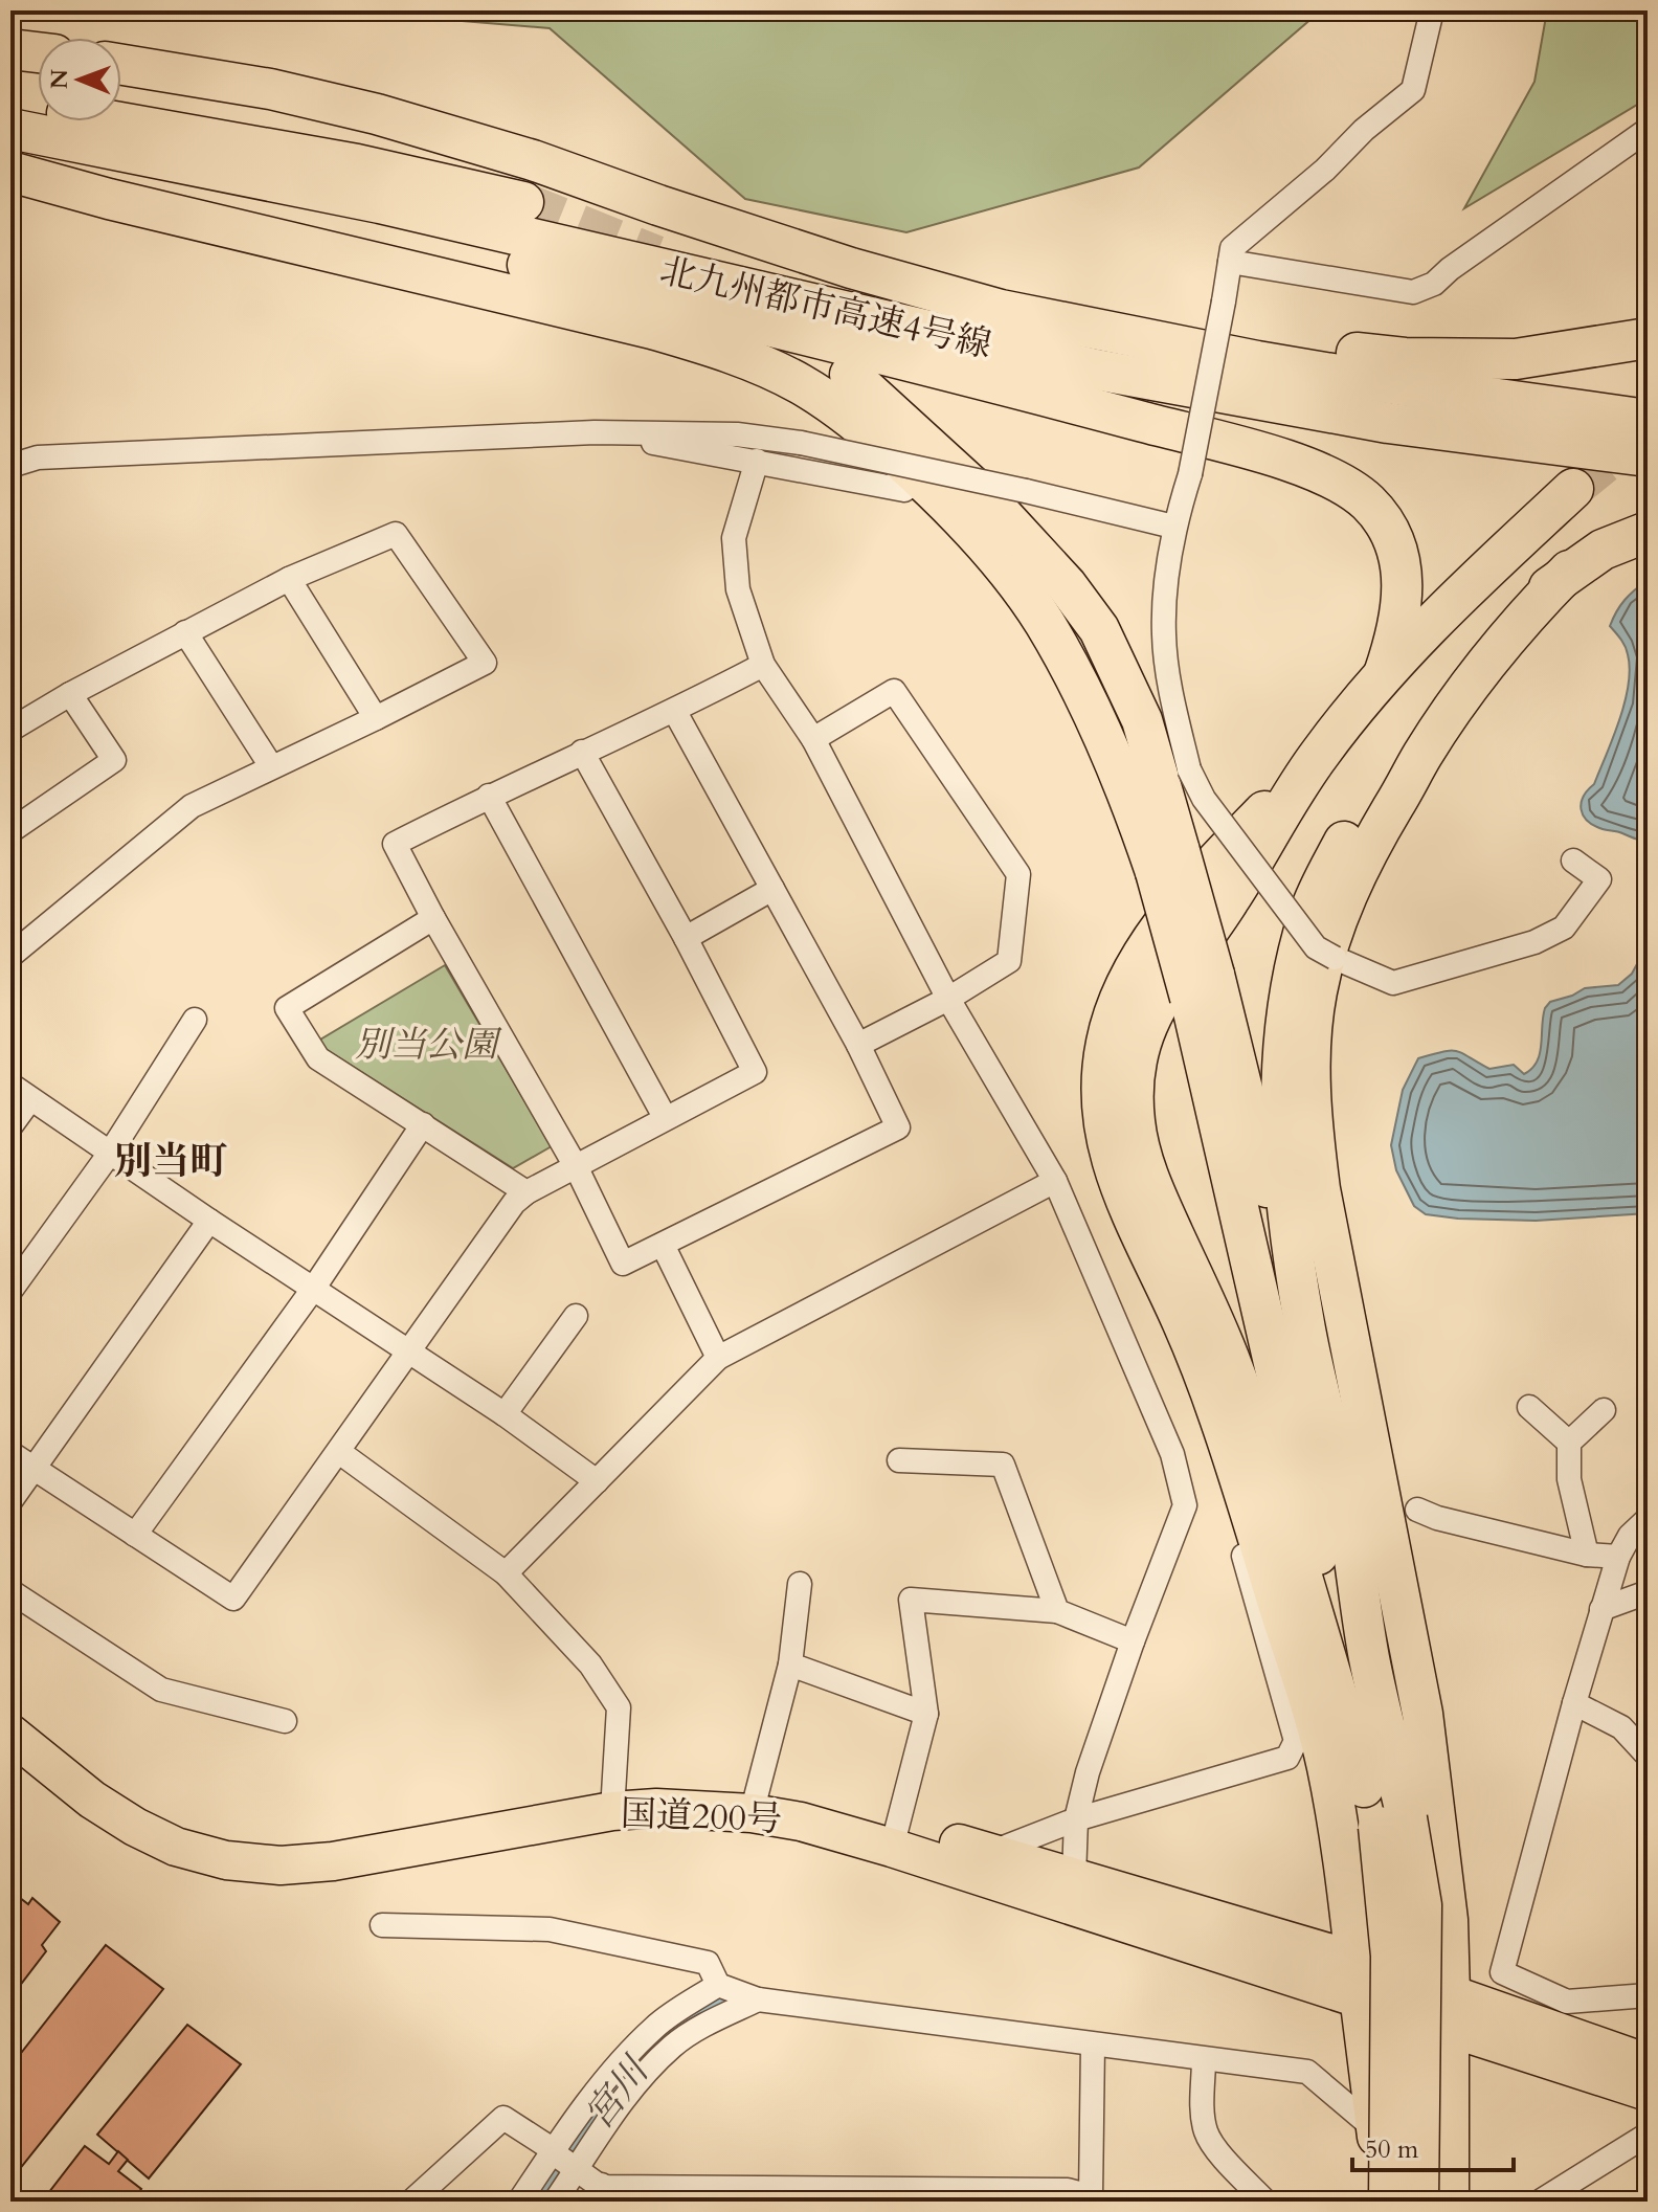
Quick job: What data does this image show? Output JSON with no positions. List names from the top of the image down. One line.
{"streets":{"highway":["北九州都市高速4号線","国道200号"]},"districts":["別当町"],"water":["宮川"],"parks":["別当公園"],"scale_bar":"50 m","north":"left"}
